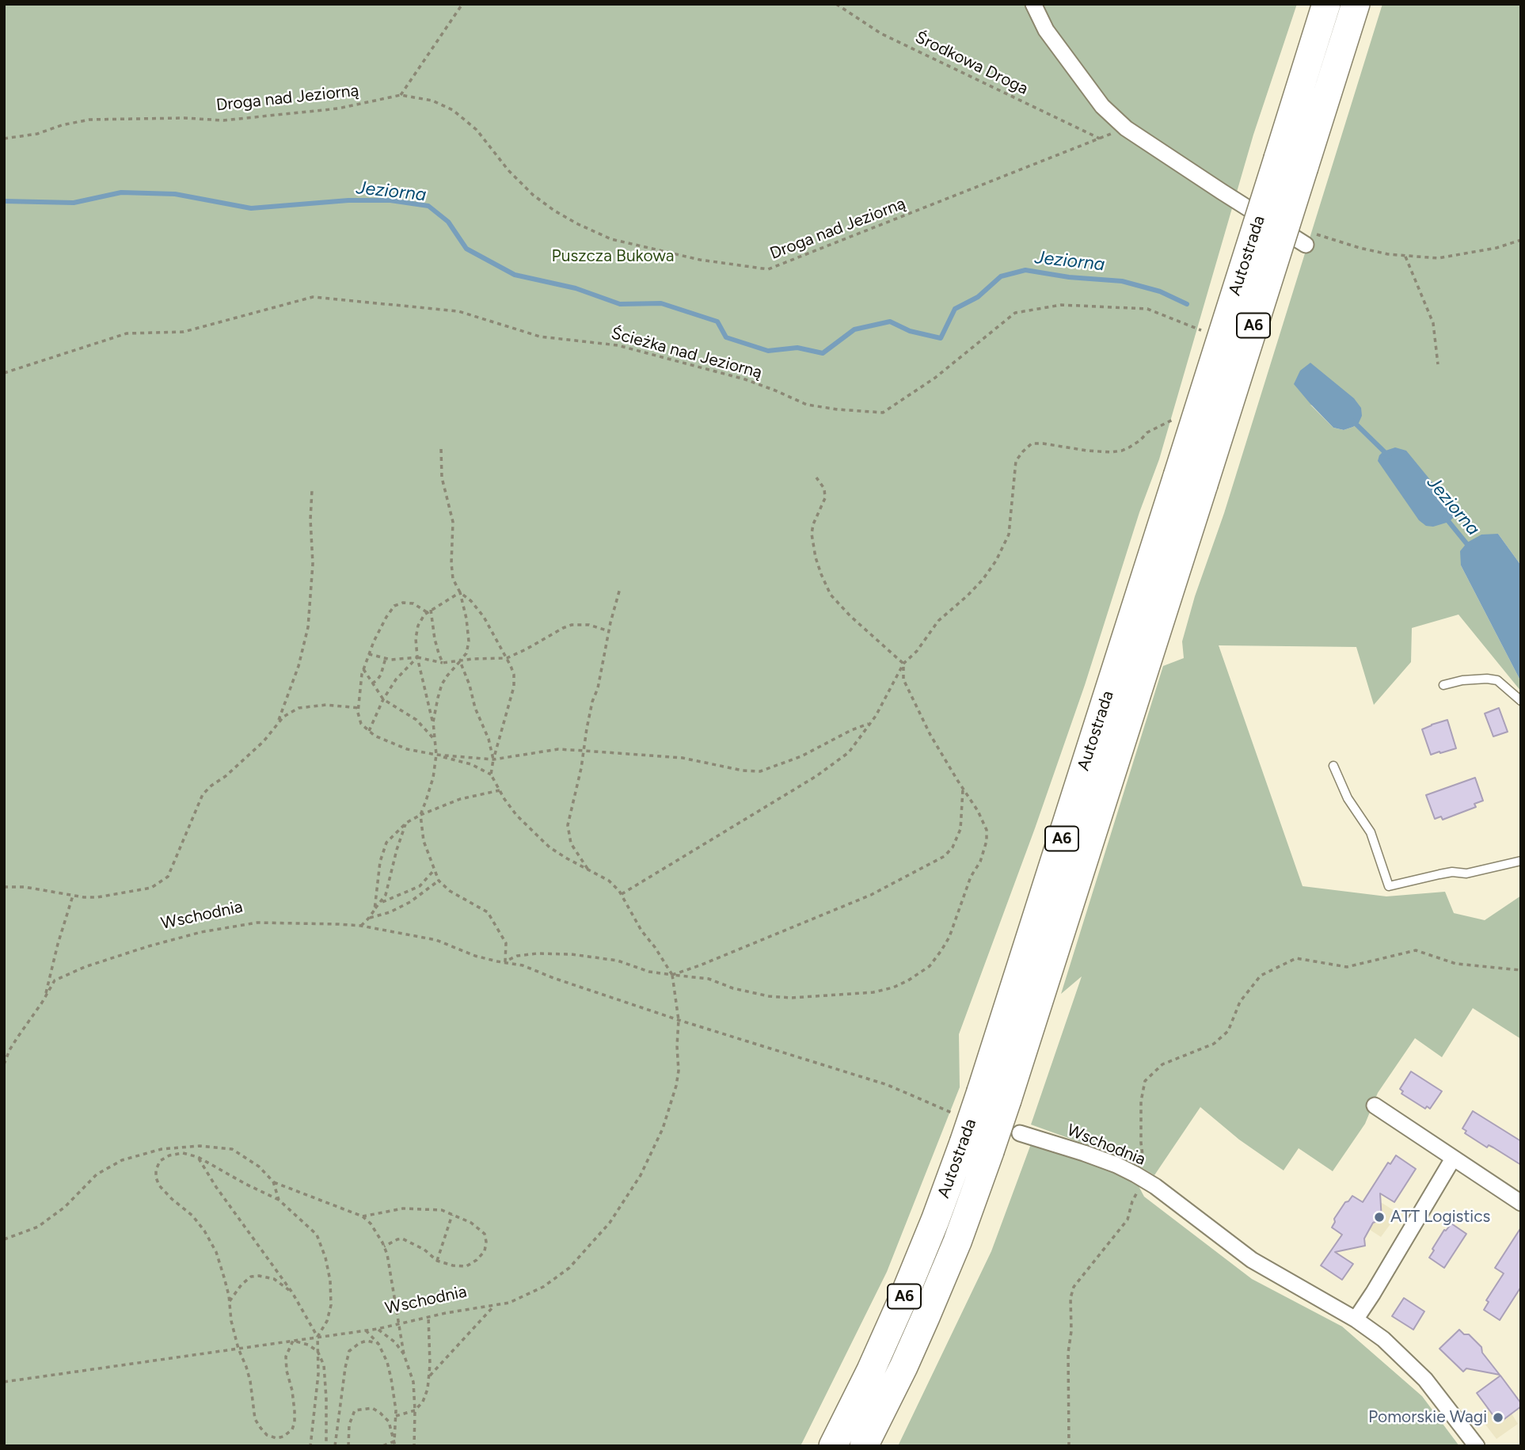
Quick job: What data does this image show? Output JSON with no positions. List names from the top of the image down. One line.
{"streets":{"highway":["Autostrada","A6"],"street":["Wschodnia"],"path":["Środkowa Droga","Droga nad Jeziorną","Ścieżka nad Jeziorną"]},"crossings":[["Środkowa Droga","Droga nad Jeziorną"],["Autostrada","Wschodnia"]],"water":["Jeziorna"],"parks":["Puszcza Bukowa"],"places":["ATT Logistics","Pomorskie Wagi"]}
